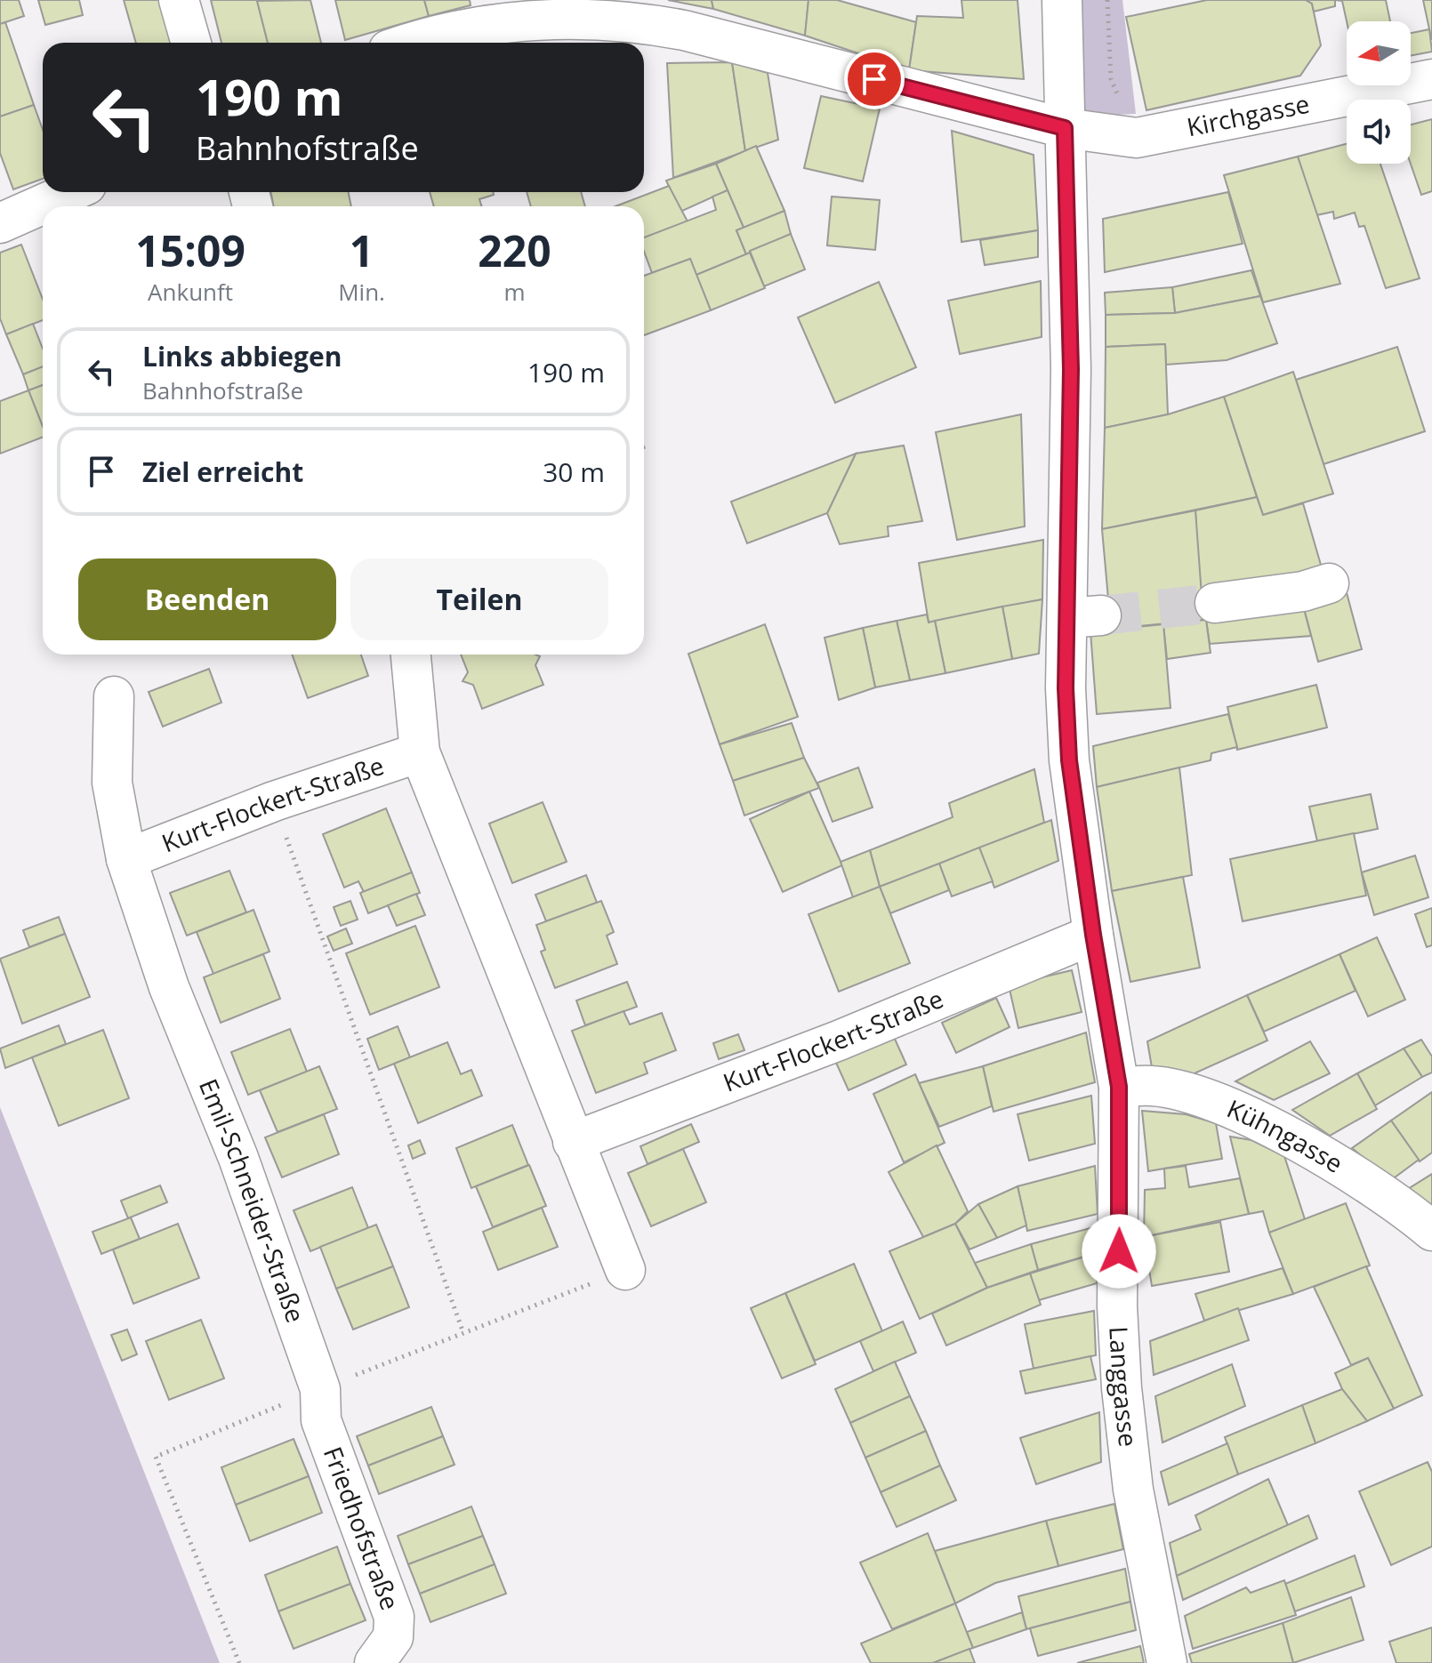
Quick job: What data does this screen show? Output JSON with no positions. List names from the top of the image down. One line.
{"streets":{"street":["Kirchgasse","Kurt-Flockert-Straße","Kühngasse","Emil-Schneider-Straße","Langgasse","Friedhofstraße"]},"crossings":[["Kirchgasse","Langgasse"],["Kurt-Flockert-Straße","Emil-Schneider-Straße"],["Kurt-Flockert-Straße","Langgasse"],["Kühngasse","Langgasse"],["Emil-Schneider-Straße","Friedhofstraße"]],"north":"left","page":{"turn":["190 m","Bahnhofstraße"],"eta":["15:09","Ankunft","1","Min.","220","m"],"list":[{"name":"Links abbiegen","note":"Bahnhofstraße","value":"190 m"},{"name":"Ziel erreicht","value":"30 m"}],"buttons":["Beenden","Teilen"]}}
